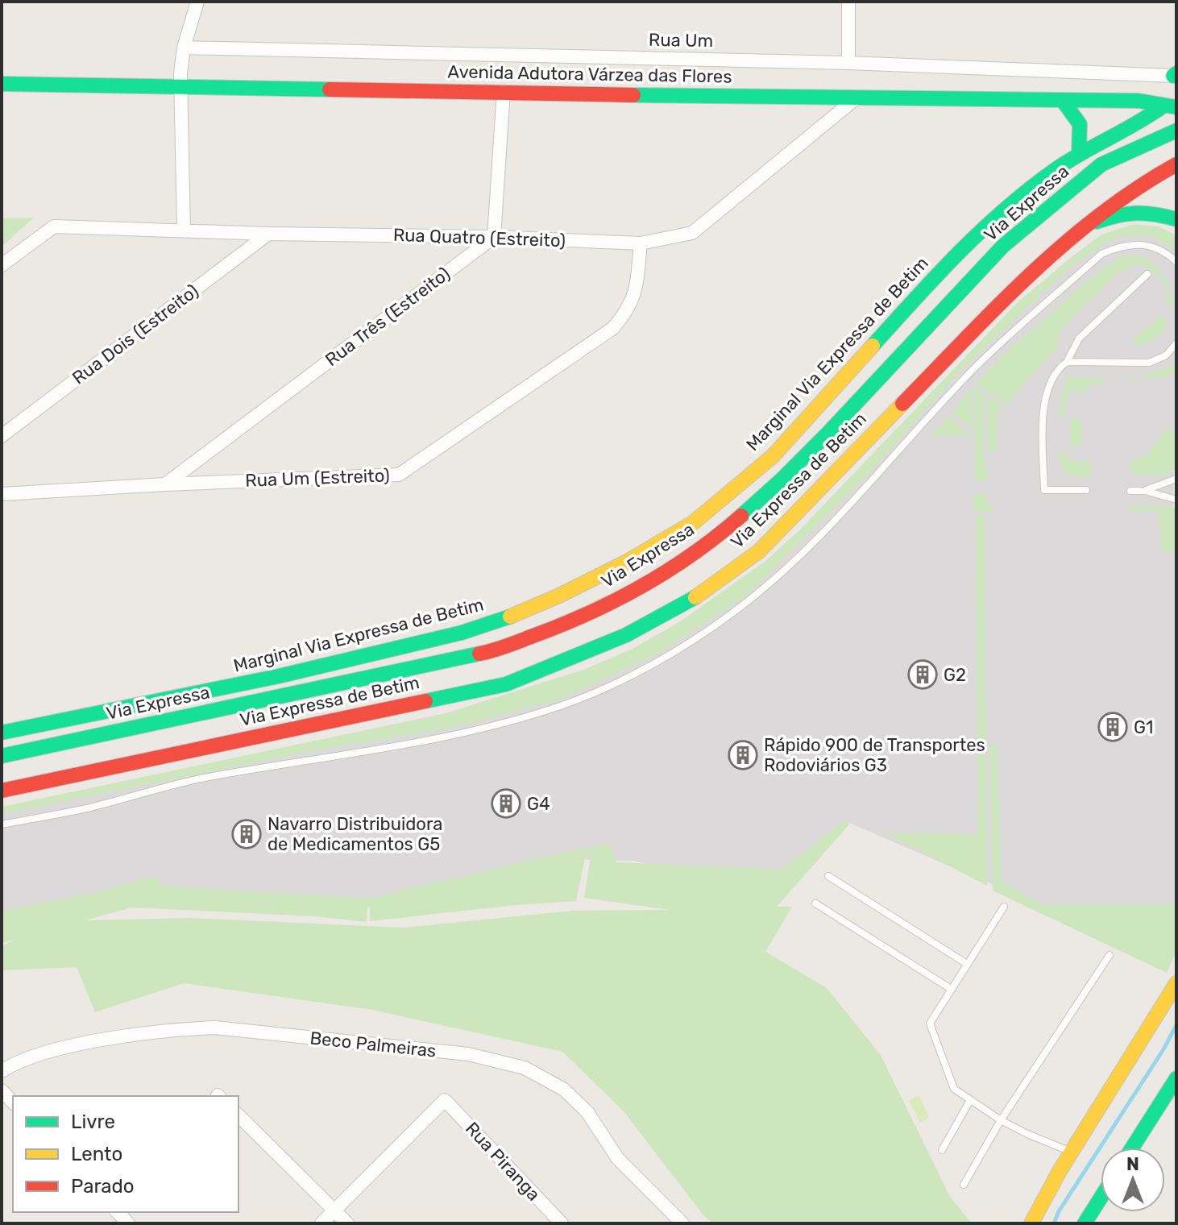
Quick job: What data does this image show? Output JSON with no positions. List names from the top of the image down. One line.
{"streets":{"main road":["Avenida Adutora Várzea das Flores","Via Expressa","Marginal Via Expressa de Betim","Via Expressa de Betim"],"street":["Rua Um","Rua Quatro (Estreito)","Rua Três (Estreito)","Rua Dois (Estreito)","Rua Um (Estreito)","Beco Palmeiras","Rua Piranga"]},"crossings":[["Avenida Adutora Várzea das Flores","Rua Quatro (Estreito)"],["Avenida Adutora Várzea das Flores","Marginal Via Expressa de Betim"],["Rua Quatro (Estreito)","Rua Três (Estreito)"],["Rua Quatro (Estreito)","Rua Dois (Estreito)"],["Rua Quatro (Estreito)","Rua Um (Estreito)"],["Rua Três (Estreito)","Rua Um (Estreito)"]],"places":{"building":["G2","G1","Rápido 900 de Transportes Rodoviários G3","G4","Navarro Distribuidora de Medicamentos G5"]},"legend":["Livre","Lento","Parado"],"north":"top"}
